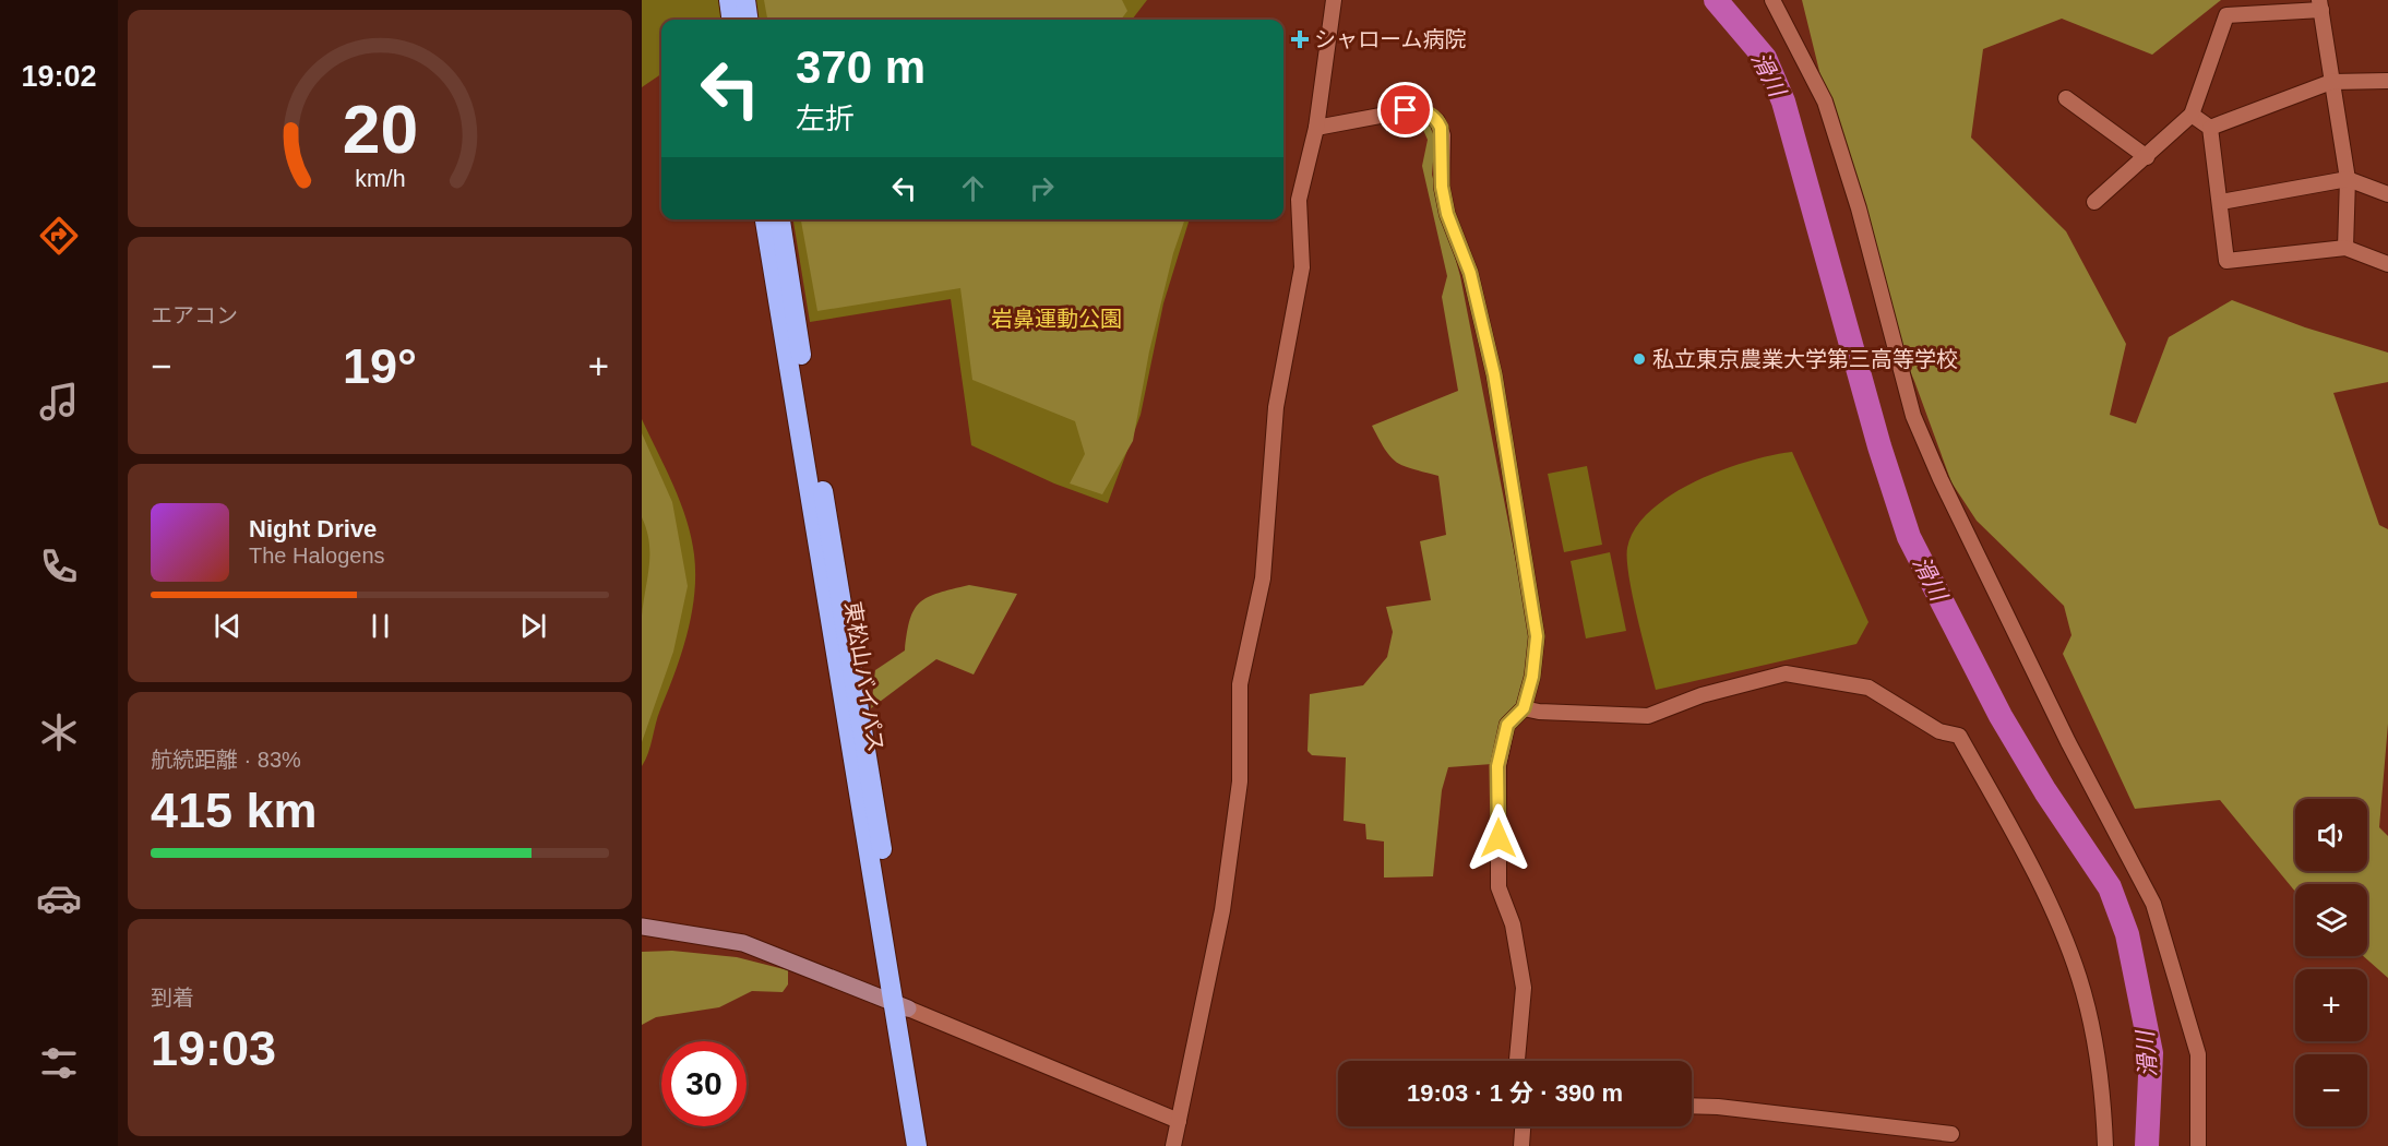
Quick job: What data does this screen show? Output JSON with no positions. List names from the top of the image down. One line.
{"streets":{"highway":["東松山バイパス"]},"water":["滑川"],"parks":["岩鼻運動公園"],"places":{"health":["シャローム病院"],"other":["私立東京農業大学第三高等学校"]},"page":{"tabs":"19:02","turn":["370 m","左折"],"tile":["エアコン",["航続距離 · 83%","415 km"],["到着","19:03"]],"heat":["−","19°","+"],"song":["Night Drive","The Halogens"],"map_buttons":["+","−"],"limit":"30","trip":"19:03 · 1 分 · 390 m","gauge":["20","km/h"]}}
